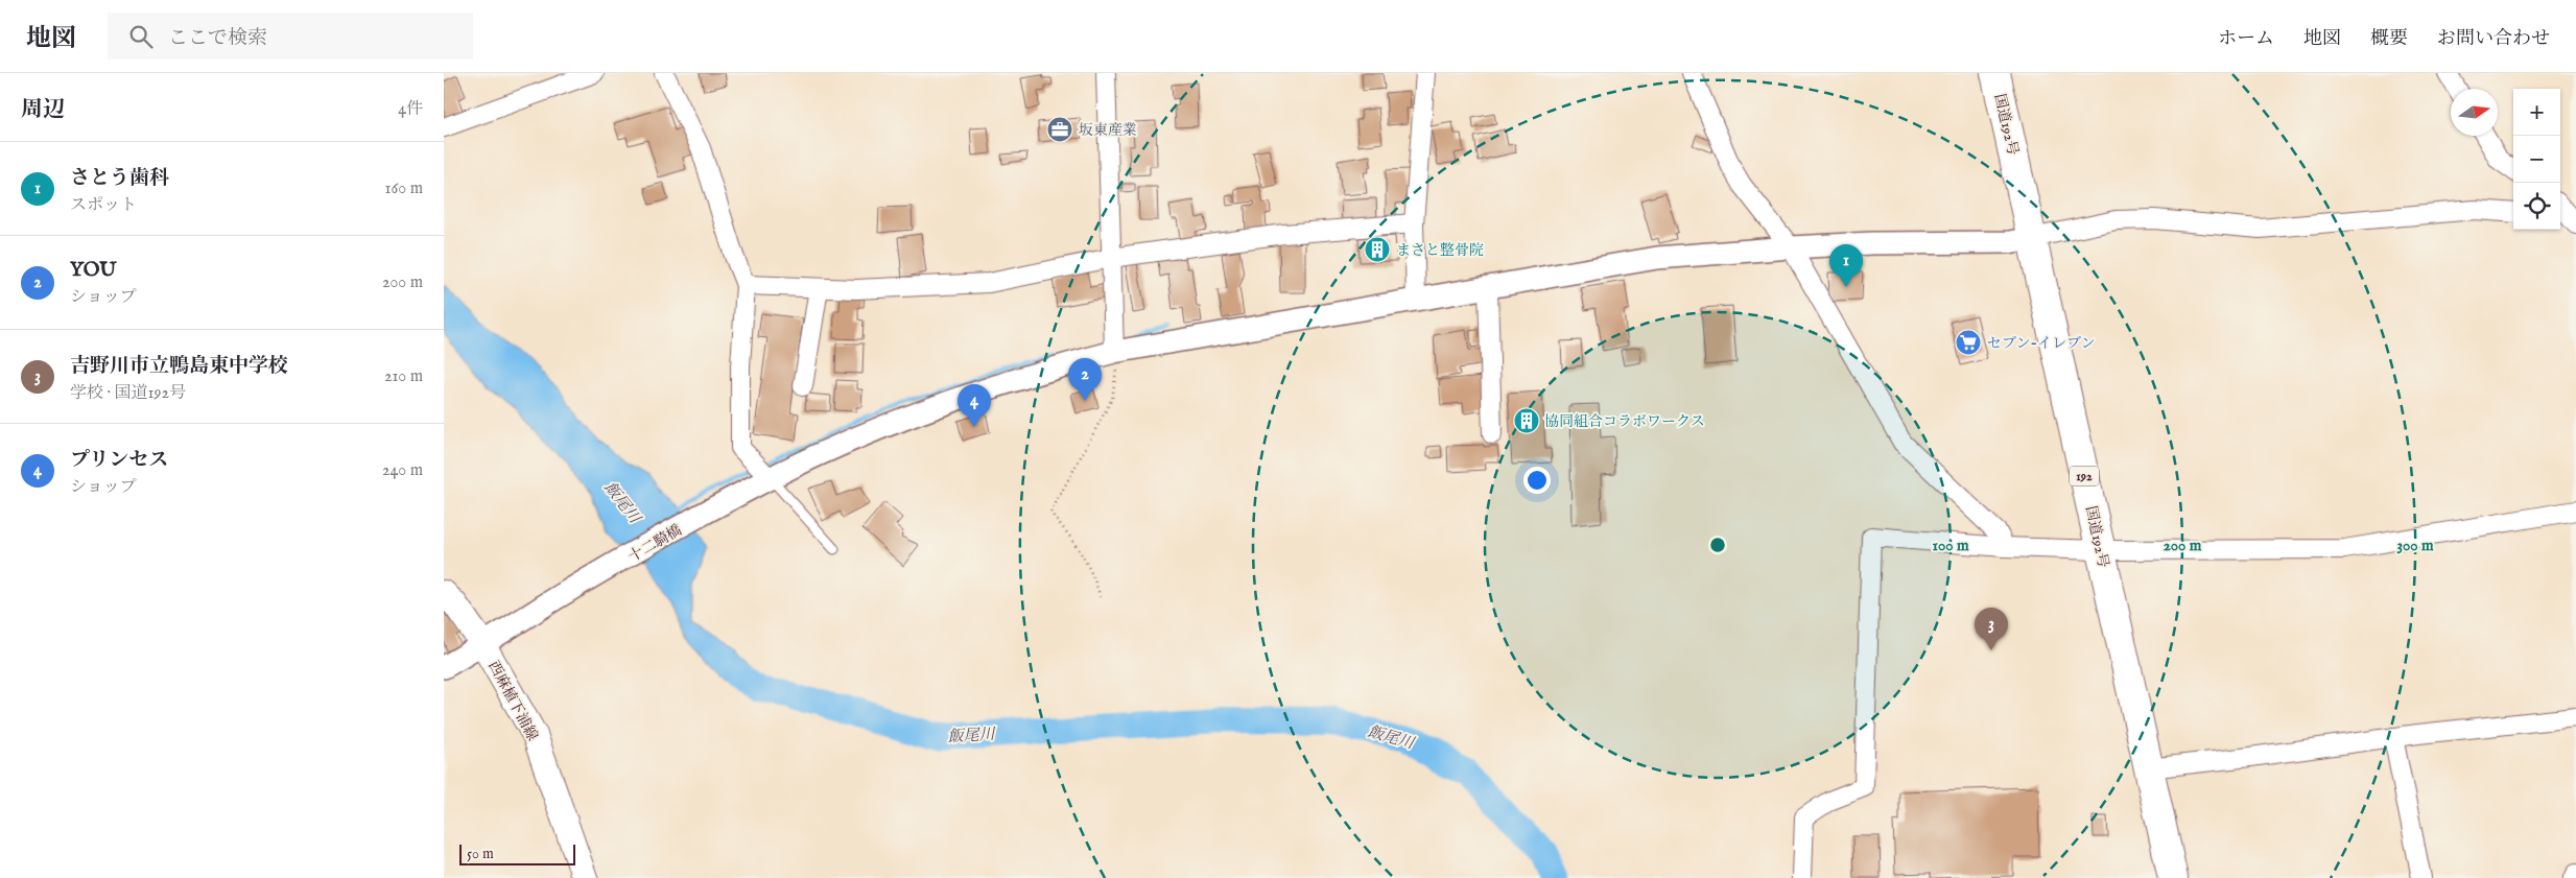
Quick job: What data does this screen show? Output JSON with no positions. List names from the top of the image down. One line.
{"streets":{"highway":["国道192号","192"],"main road":["西麻植下浦線"],"street":["十二騎橋"]},"crossings":[["国道192号","十二騎橋"],["十二騎橋","西麻植下浦線"]],"water":["飯尾川"],"places":{"office":["坂東産業"],"building":["まさと整骨院","協同組合コラボワークス"],"supermarket":["セブン-イレブン"]},"scale_bar":"50 m","north":"right","page":{"header":"地図","search":"ここで検索","nav":["ホーム","地図","概要","お問い合わせ"],"heading":["周辺","4件"],"map_buttons":["+","−"],"list":[{"mark":"1","name":"さとう歯科","note":"スポット","value":"160 m"},{"mark":"2","name":"YOU","note":"ショップ","value":"200 m"},{"mark":"3","name":"吉野川市立鴨島東中学校","note":"学校 · 国道192号","value":"210 m"},{"mark":"4","name":"プリンセス","note":"ショップ","value":"240 m"}],"pins":["1","2","4","3"],"scale":"50 m"},"rings":["100 m","200 m","300 m"]}
